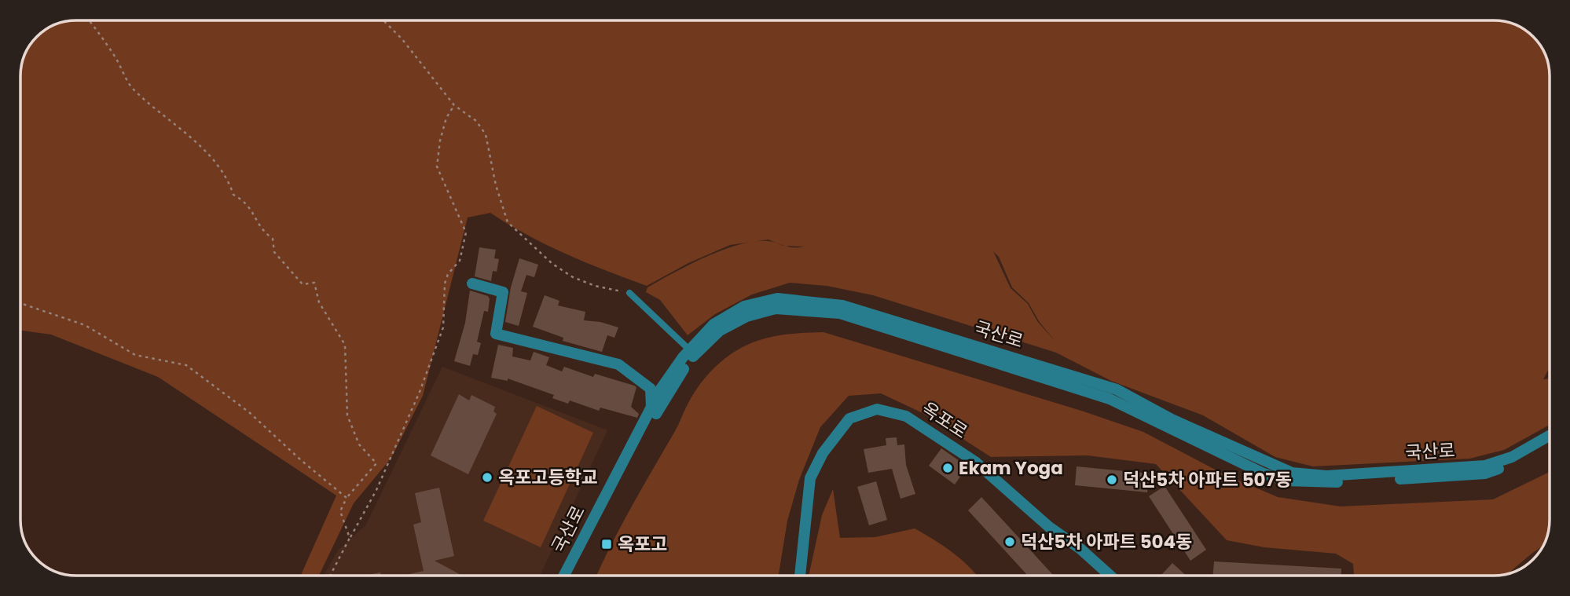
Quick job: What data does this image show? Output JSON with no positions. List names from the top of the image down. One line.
{"streets":{"street":["국산로","옥포로"]},"places":{"other":["Ekam Yoga","옥포고등학교","덕산5차 아파트 507동","덕산5차 아파트 504동"],"transit":["옥포고"]}}
